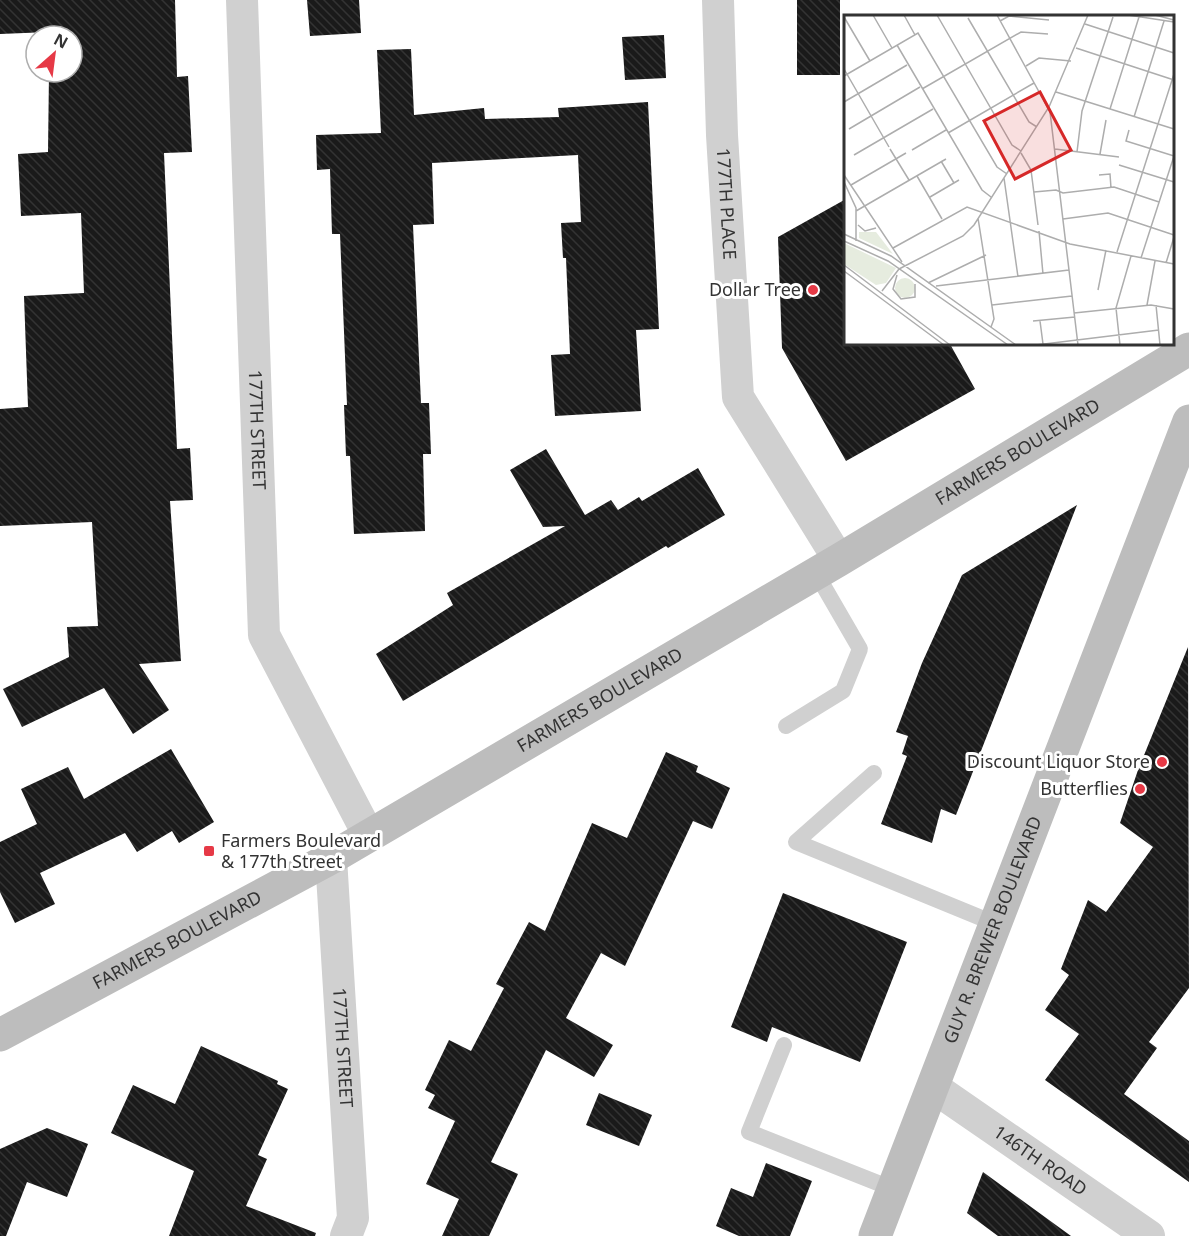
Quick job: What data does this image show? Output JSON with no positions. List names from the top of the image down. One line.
{"streets":{"main road":["FARMERS BOULEVARD","GUY R. BREWER BOULEVARD"],"street":["177TH PLACE","177TH STREET","146TH ROAD"]},"crossings":[["177TH PLACE","FARMERS BOULEVARD"],["177TH STREET","FARMERS BOULEVARD"],["GUY R. BREWER BOULEVARD","146TH ROAD"]],"places":{"other":["Dollar Tree","Discount Liquor Store","Butterflies"],"transit":["Farmers Boulevard & 177th Street"]},"north":"top right"}
